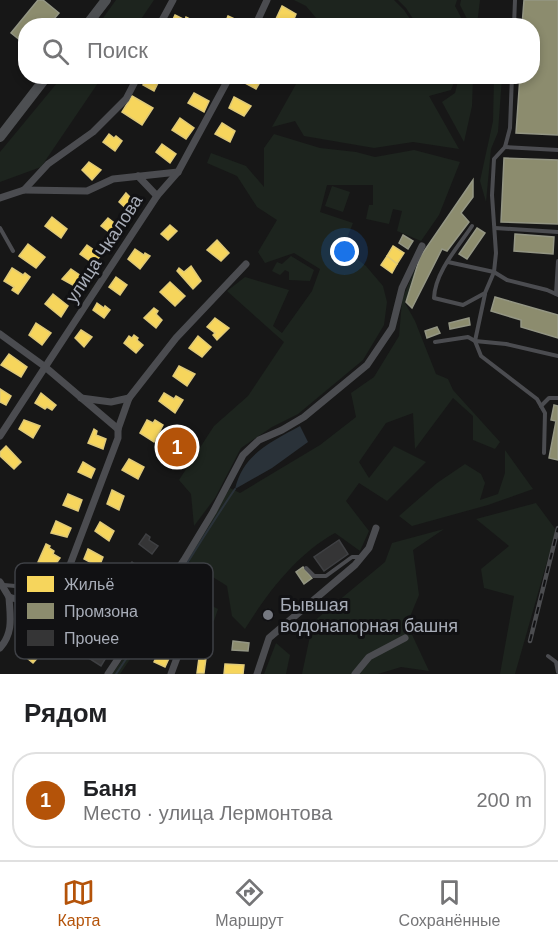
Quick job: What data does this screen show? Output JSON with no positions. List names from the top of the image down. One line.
{"streets":{"street":["улица Чкалова"]},"places":["Бывшая водонапорная башня"],"legend":["Жильё","Промзона","Прочее"],"page":{"search":"Поиск","pins":"1","heading":"Рядом","list":[{"mark":"1","name":"Баня","note":"Место · улица Лермонтова","value":"200 m"}],"nav":["Карта","Маршрут","Сохранённые"]}}
